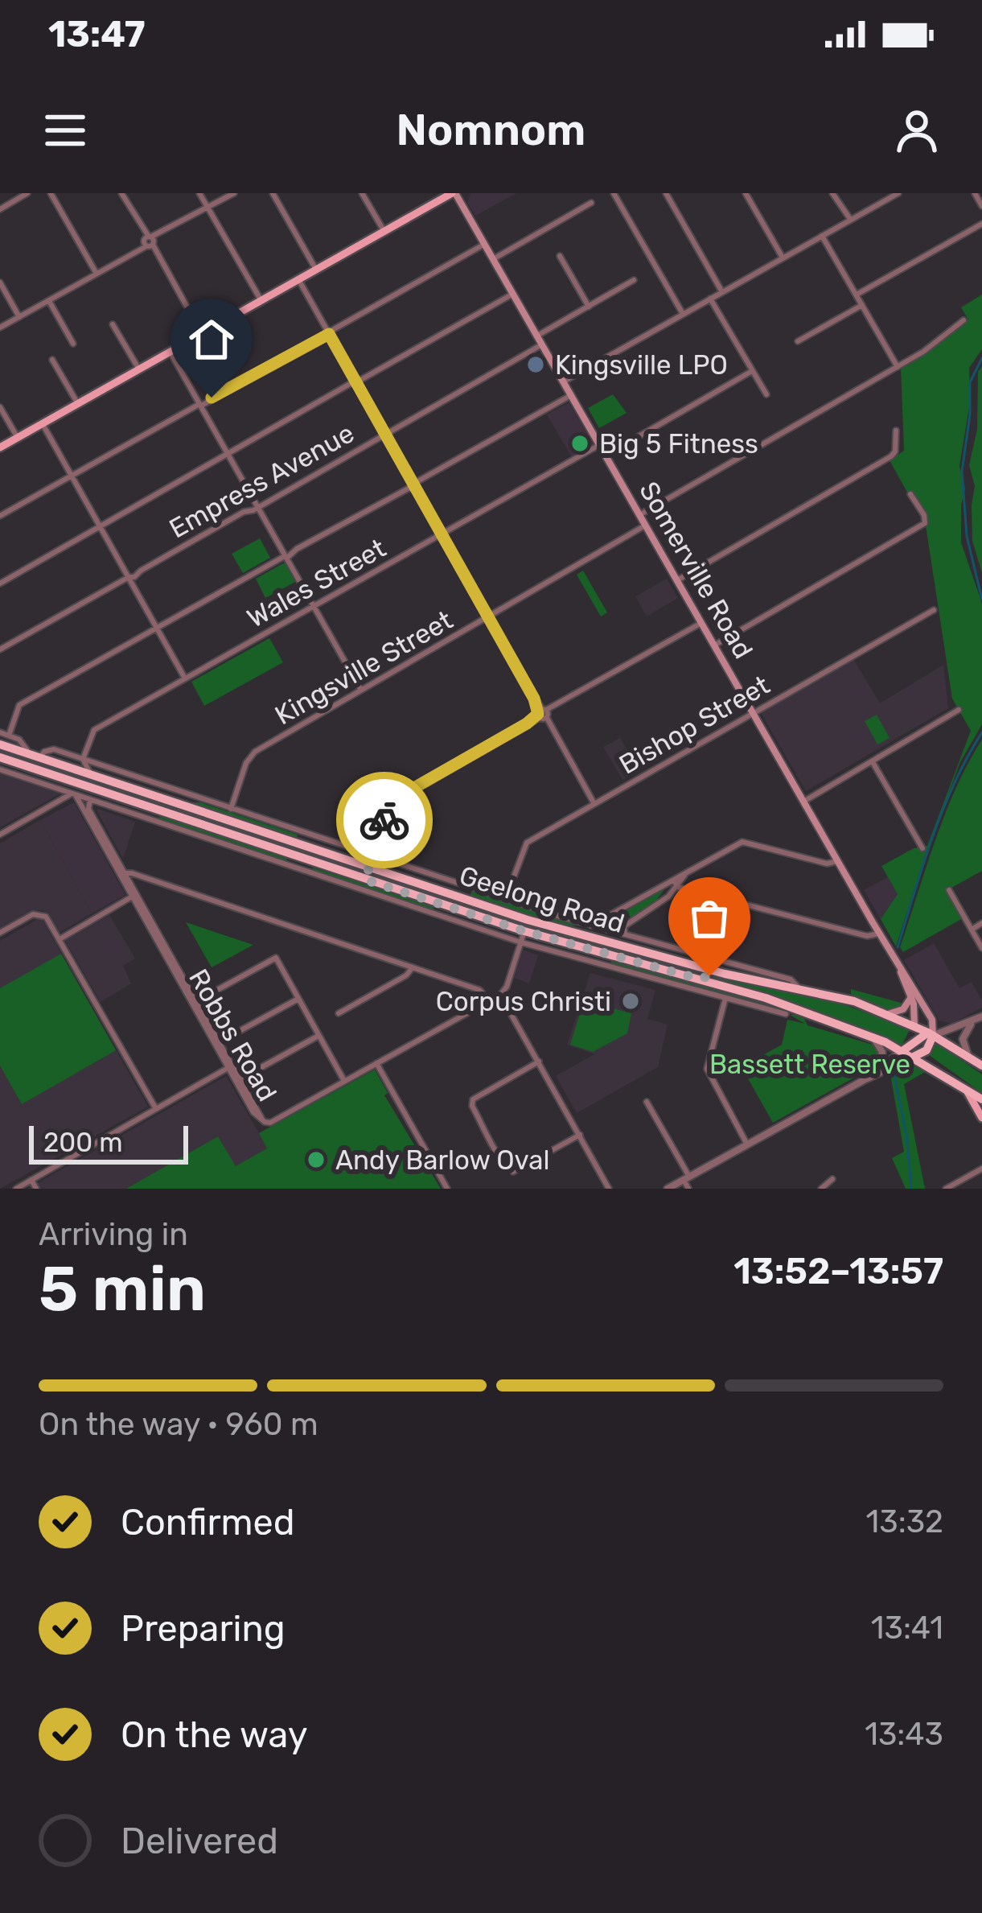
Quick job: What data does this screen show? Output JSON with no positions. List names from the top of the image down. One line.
{"streets":{"highway":["Geelong Road"],"main road":["Somerville Road"],"street":["Empress Avenue","Wales Street","Kingsville Street","Bishop Street","Robbs Road"]},"crossings":[["Empress Avenue","Somerville Road"],["Somerville Road","Wales Street"],["Somerville Road","Kingsville Street"],["Somerville Road","Bishop Street"],["Somerville Road","Geelong Road"],["Wales Street","Geelong Road"],["Kingsville Street","Geelong Road"],["Bishop Street","Geelong Road"],["Geelong Road","Robbs Road"]],"parks":["Bassett Reserve"],"places":["Kingsville LPO","Big 5 Fitness","Corpus Christi","Andy Barlow Oval"],"scale_bar":"200 m","page":{"status":"13:47","header":"Nomnom","scale":"200 m","heading":["5 min","Arriving in","13:52–13:57"],"bar":"On the way · 960 m","list":[["Confirmed","13:32"],["Preparing","13:41"],["On the way","13:43"],"Delivered"]}}
